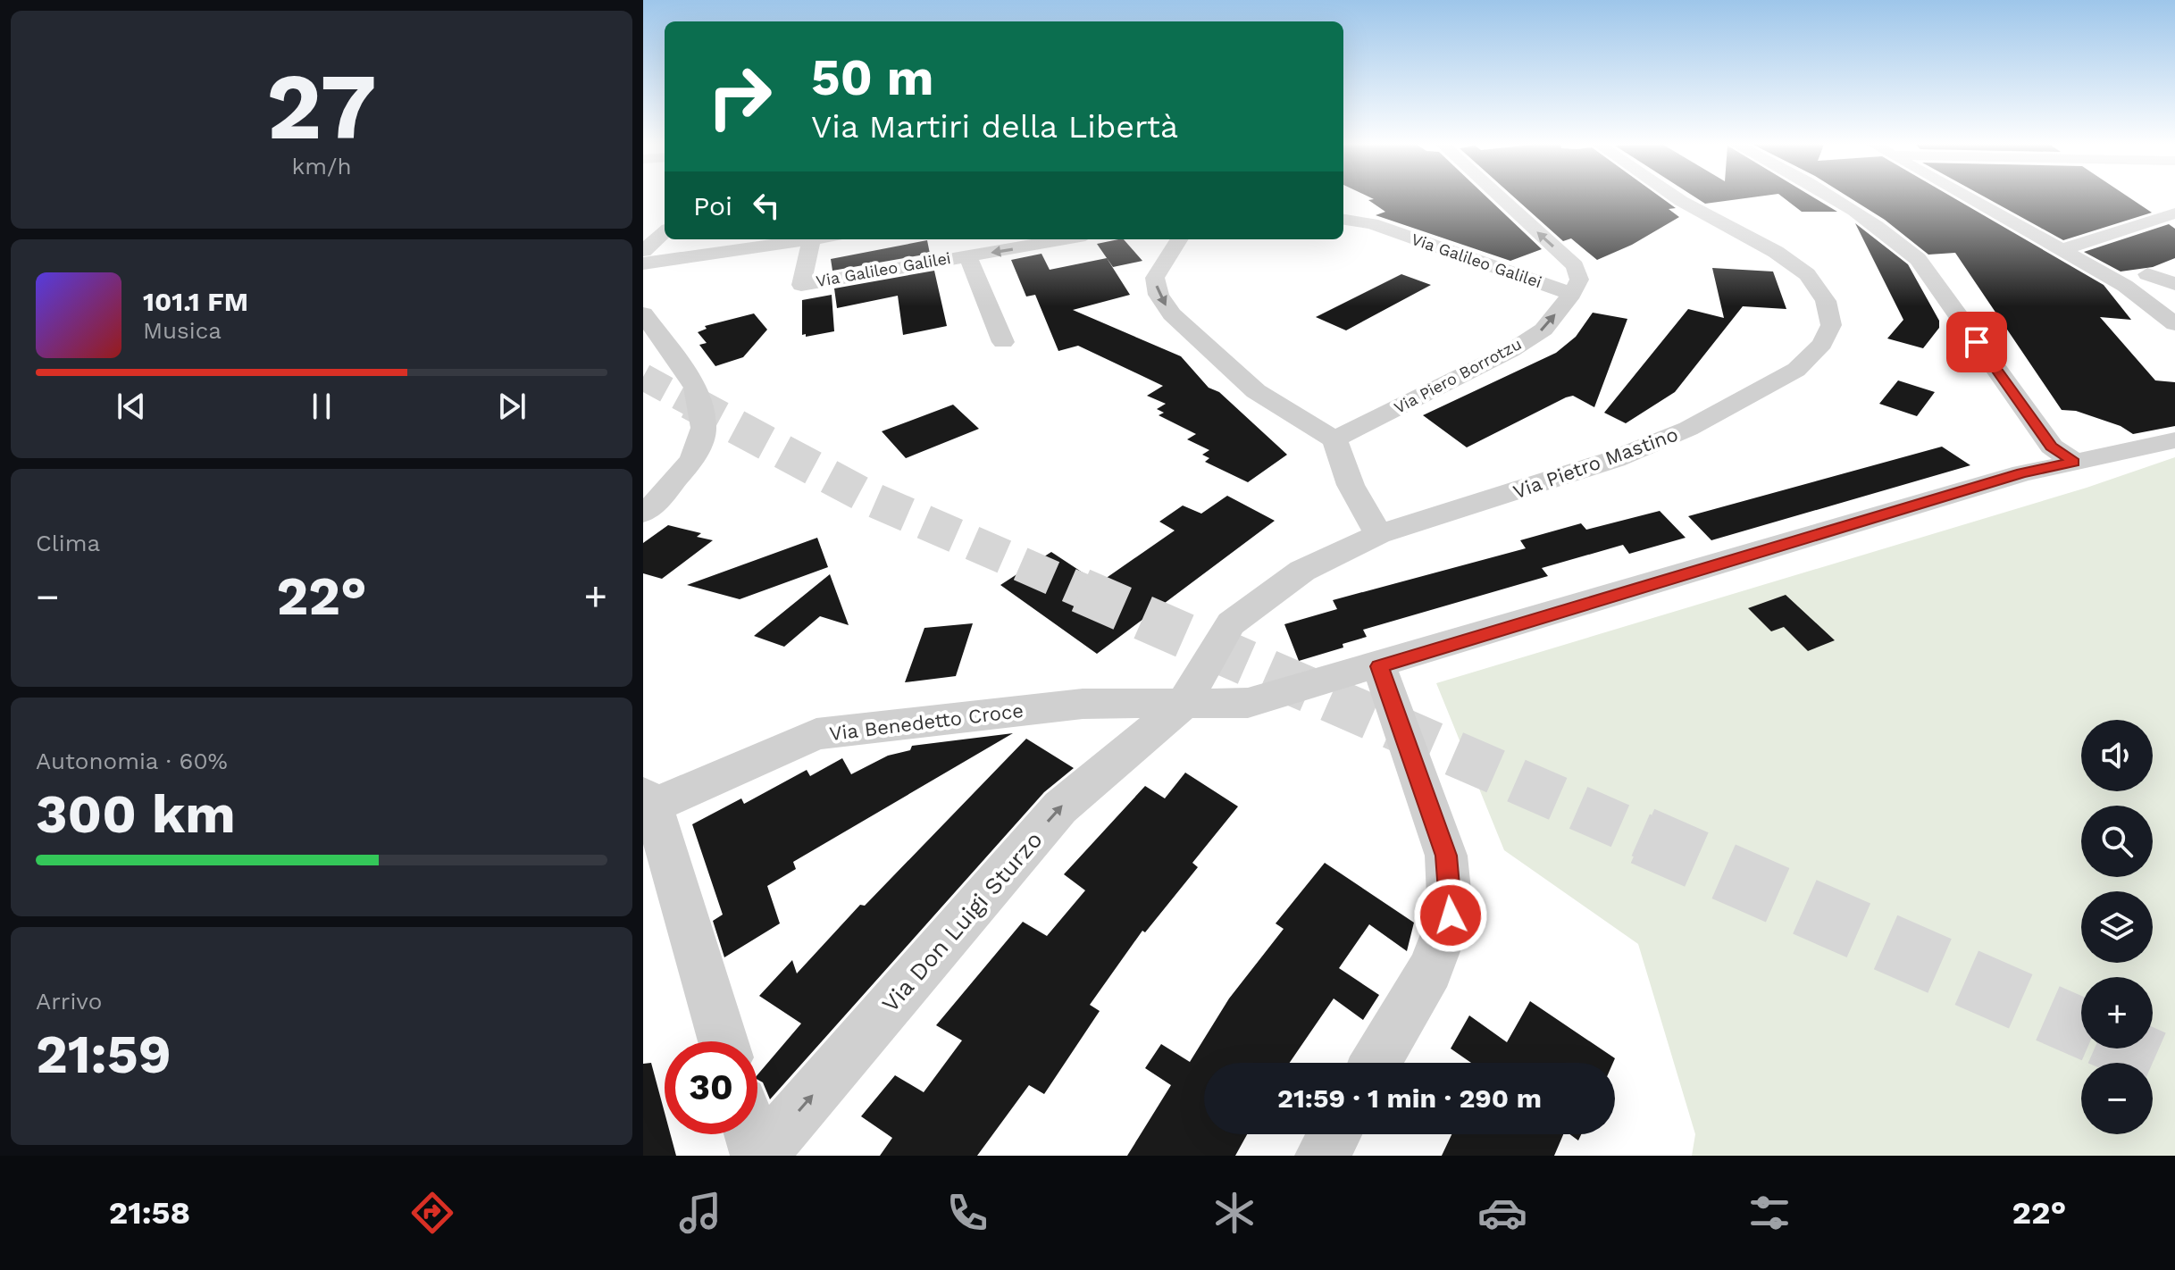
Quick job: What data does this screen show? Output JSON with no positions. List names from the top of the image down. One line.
{"streets":{"street":["Via Galileo Galilei","Via Piero Borrotzu","Via Pietro Mastino","Via Benedetto Croce","Via Don Luigi Sturzo"]},"crossings":[["Via Galileo Galilei","Via Piero Borrotzu"],["Via Pietro Mastino","Via Benedetto Croce"],["Via Pietro Mastino","Via Don Luigi Sturzo"],["Via Benedetto Croce","Via Don Luigi Sturzo"]],"one_way":["Via Piero Borrotzu","Via Don Luigi Sturzo"],"page":{"tile":[["27","km/h"],"Clima",["Autonomia · 60%","300 km"],["Arrivo","21:59"]],"turn":["50 m","Via Martiri della Libertà"],"then":"Poi","song":["101.1 FM","Musica"],"heat":["−","22°","+"],"map_buttons":["+","−"],"limit":"30","trip":"21:59 · 1 min · 290 m","tabs":["21:58","22°"]}}
